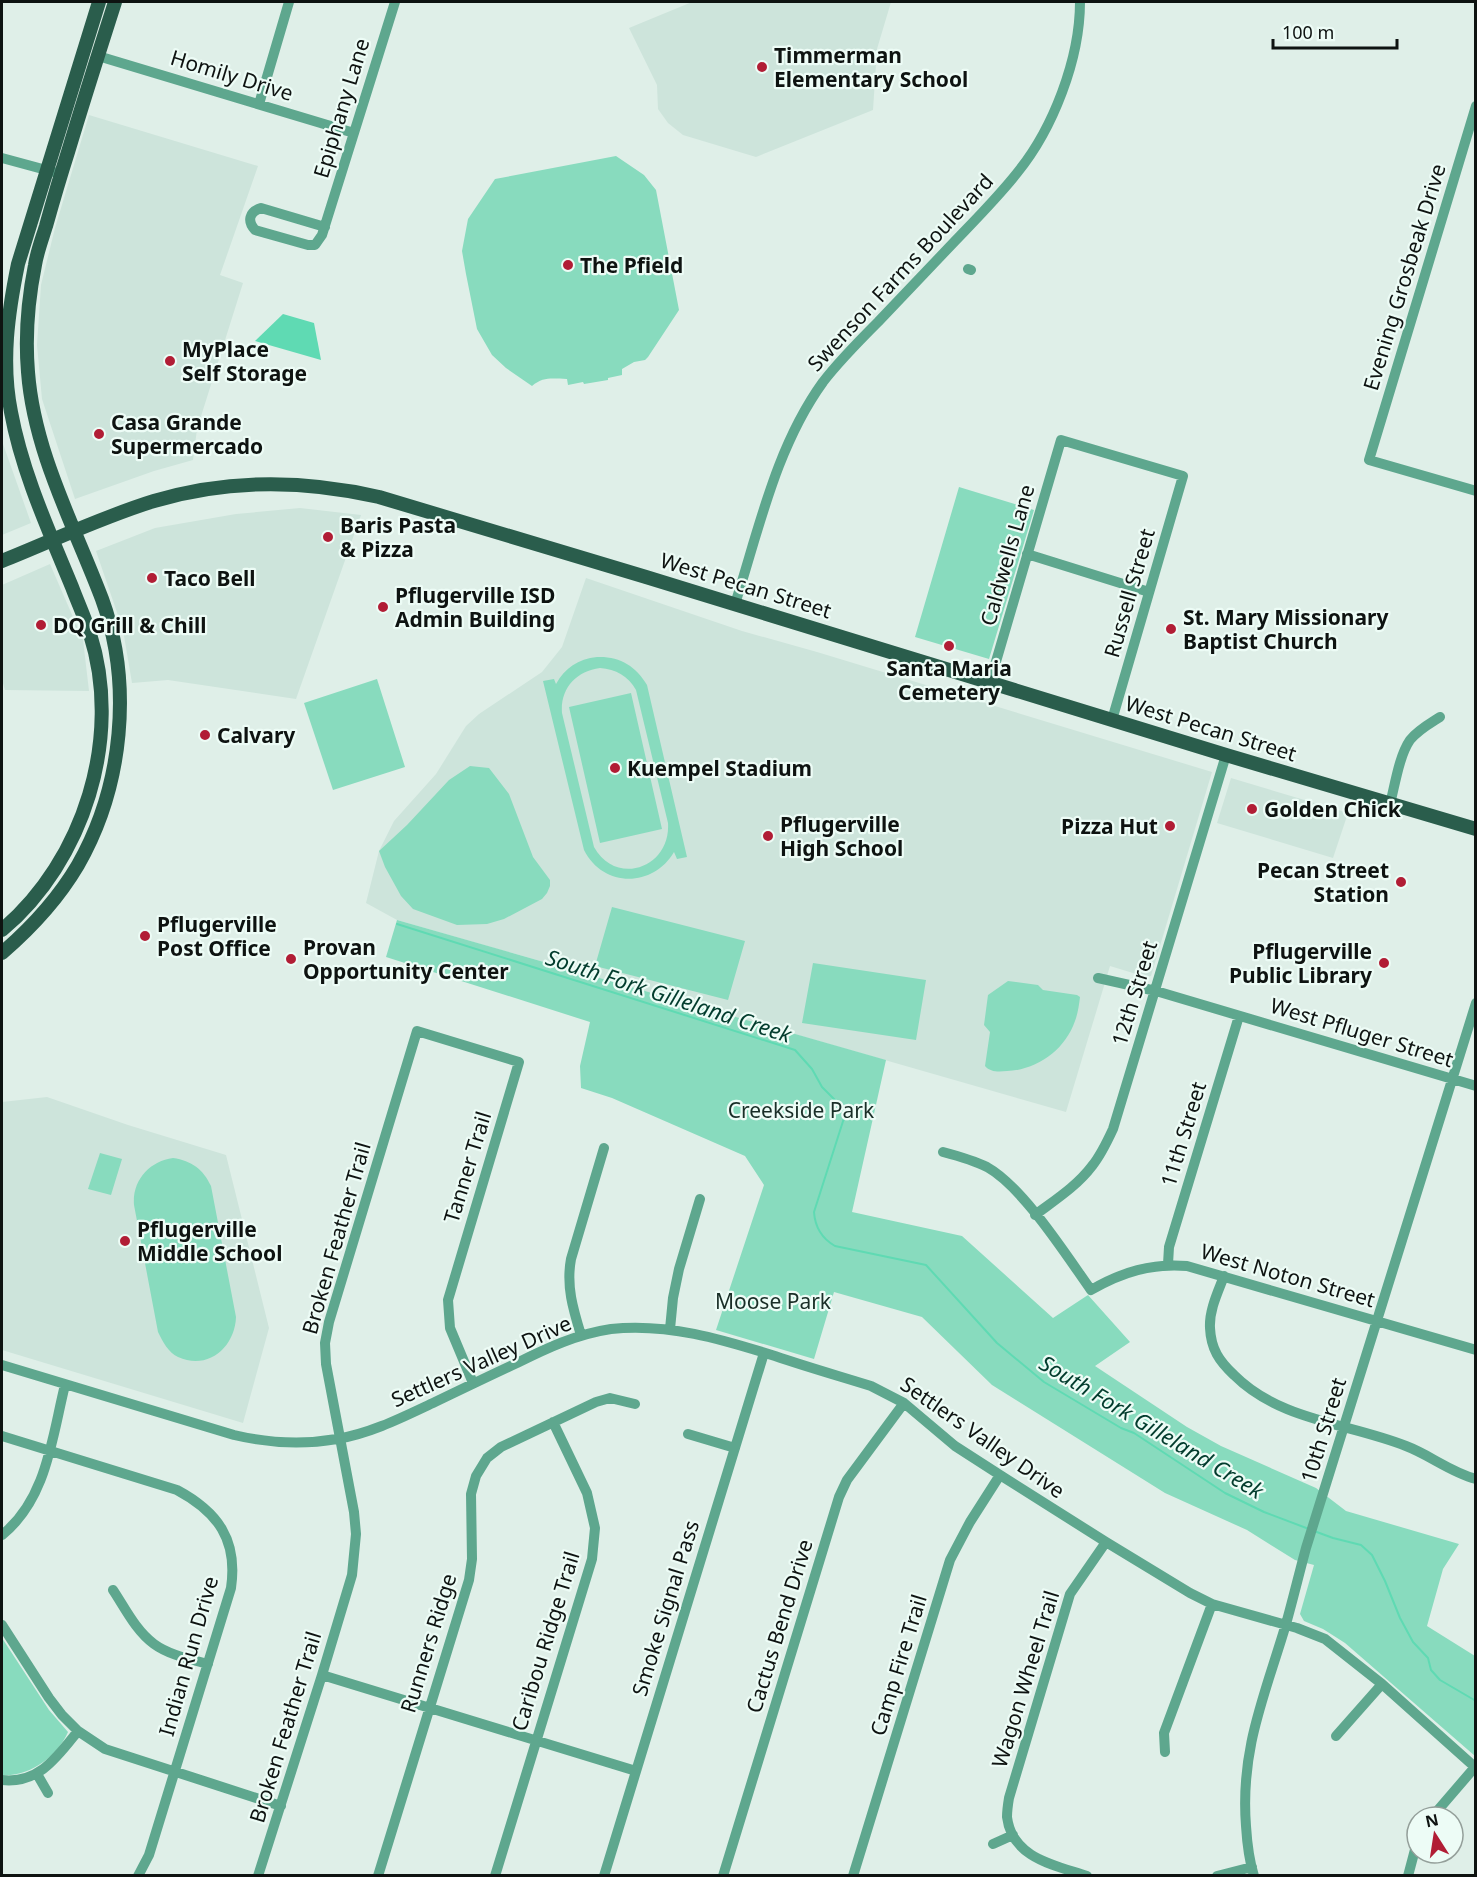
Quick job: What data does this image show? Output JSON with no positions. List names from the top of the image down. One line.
{"streets":{"main road":["West Pecan Street"],"street":["Homily Drive","Epiphany Lane","Swenson Farms Boulevard","Evening Grosbeak Drive","Caldwells Lane","Russell Street","12th Street","West Pfluger Street","11th Street","Tanner Trail","Broken Feather Trail","West Noton Street","Settlers Valley Drive","10th Street","Smoke Signal Pass","Cactus Bend Drive","Caribou Ridge Trail","Runners Ridge","Indian Run Drive","Camp Fire Trail","Wagon Wheel Trail"]},"crossings":[["Homily Drive","Epiphany Lane"],["Swenson Farms Boulevard","West Pecan Street"],["Caldwells Lane","West Pecan Street"],["Caldwells Lane","Russell Street"],["West Pecan Street","Russell Street"],["West Pecan Street","12th Street"],["12th Street","West Pfluger Street"],["12th Street","West Noton Street"],["West Pfluger Street","11th Street"],["West Pfluger Street","10th Street"],["11th Street","West Noton Street"],["Tanner Trail","Broken Feather Trail"],["Tanner Trail","Settlers Valley Drive"],["Broken Feather Trail","Settlers Valley Drive"],["West Noton Street","10th Street"],["Settlers Valley Drive","10th Street"],["Settlers Valley Drive","Smoke Signal Pass"],["Settlers Valley Drive","Cactus Bend Drive"],["Settlers Valley Drive","Camp Fire Trail"],["Settlers Valley Drive","Wagon Wheel Trail"],["Caribou Ridge Trail","Runners Ridge"]],"water":["South Fork Gilleland Creek"],"parks":["Creekside Park","Moose Park"],"places":["Timmerman Elementary School","The Pfield","MyPlace Self Storage","Casa Grande Supermercado","Baris Pasta & Pizza","Taco Bell","Pflugerville ISD Admin Building","DQ Grill & Chill","St. Mary Missionary Baptist Church","Santa Maria Cemetery","Calvary","Kuempel Stadium","Golden Chick","Pizza Hut","Pflugerville High School","Pecan Street Station","Pflugerville Post Office","Provan Opportunity Center","Pflugerville Public Library","Pflugerville Middle School"],"scale_bar":"100 m","north":"top"}
